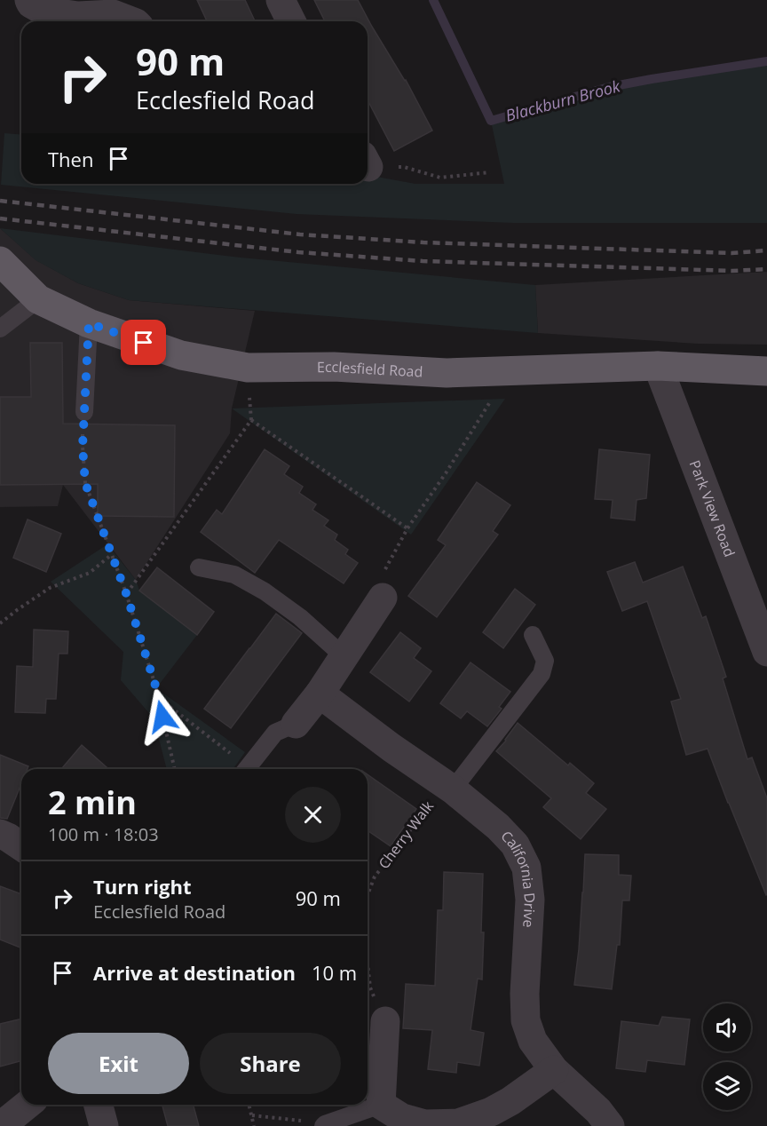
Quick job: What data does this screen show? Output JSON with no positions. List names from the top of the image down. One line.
{"streets":{"main road":["Ecclesfield Road"],"street":["Park View Road","California Drive"],"path":["Cherry Walk"]},"crossings":[["Ecclesfield Road","Park View Road"],["Cherry Walk","California Drive"]],"water":["Blackburn Brook"],"page":{"turn":["90 m","Ecclesfield Road"],"then":"Then","heading":["2 min","100 m · 18:03"],"list":[{"name":"Turn right","note":"Ecclesfield Road","value":"90 m"},{"name":"Arrive at destination","value":"10 m"}],"buttons":["Exit","Share"]}}
